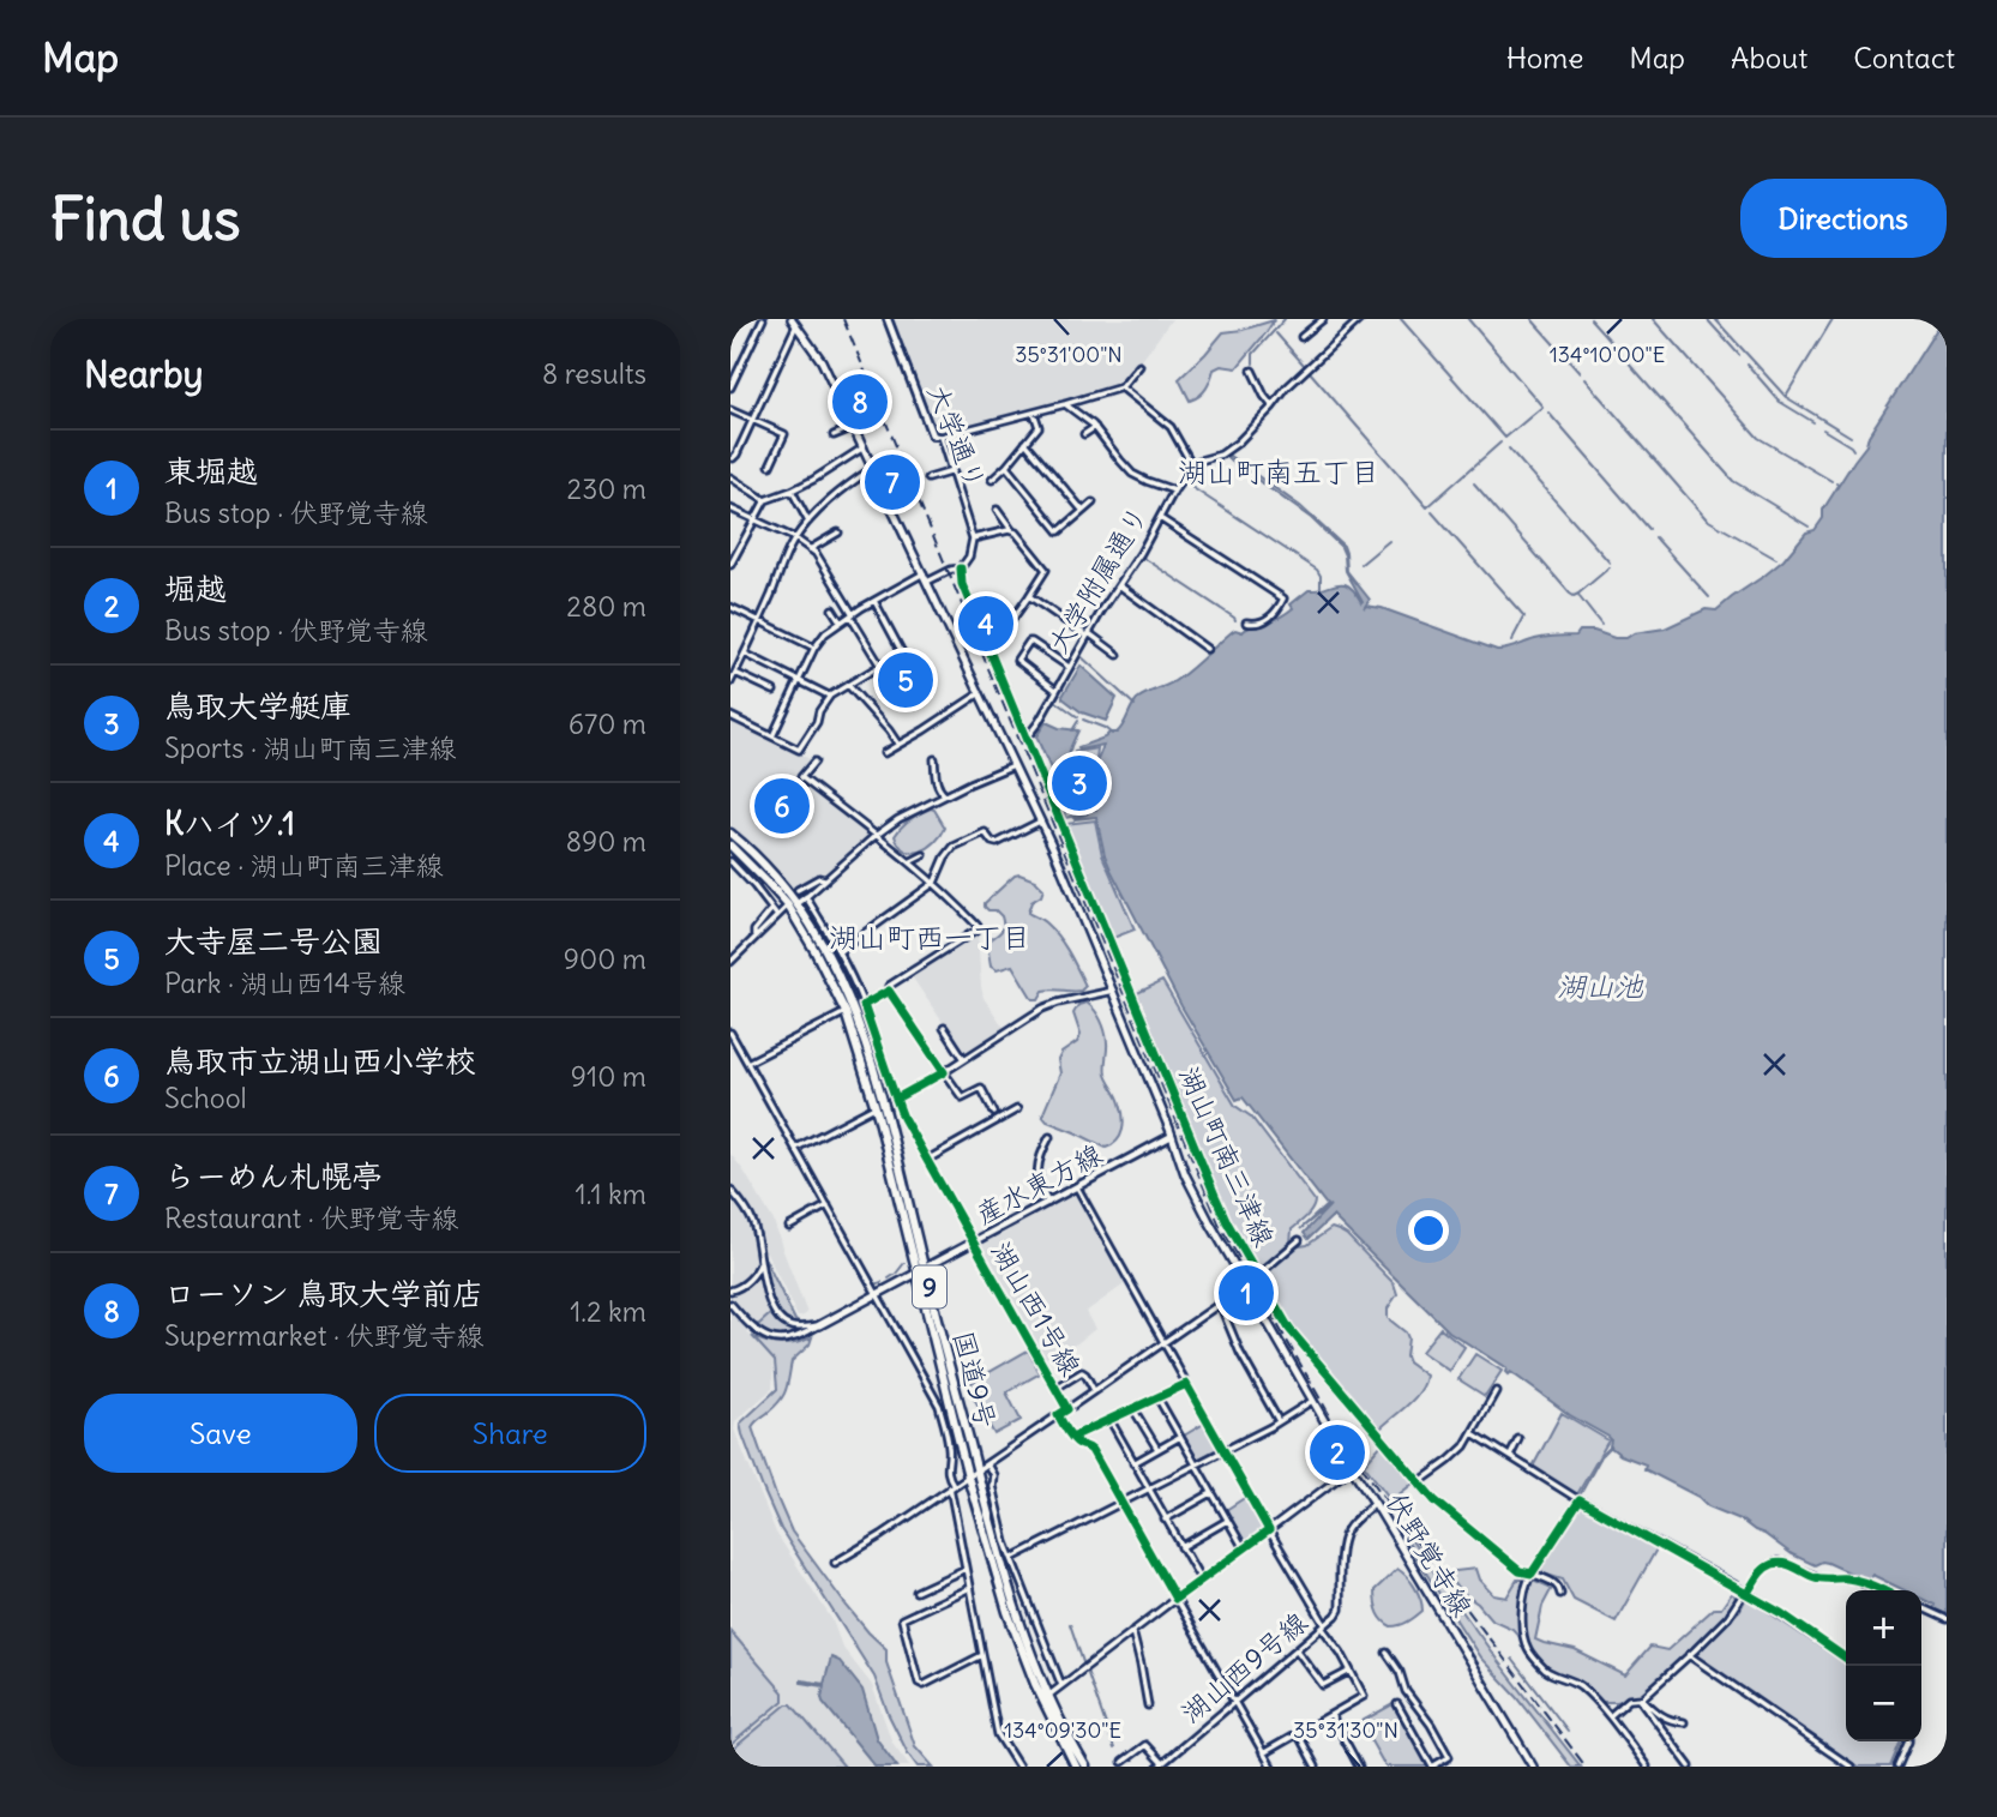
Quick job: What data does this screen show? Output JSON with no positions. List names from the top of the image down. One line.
{"streets":{"highway":["9","国道9号"],"main road":["伏野覚寺線"],"street":["大学通り","大学附属通り","湖山町南三津線","産水東方線","湖山西1号線","湖山西9号線"]},"crossings":[["大学附属通り","湖山町南三津線"],["産水東方線","湖山西1号線"],["産水東方線","国道9号"],["産水東方線","伏野覚寺線"],["湖山西1号線","湖山西9号線"],["伏野覚寺線","湖山西9号線"]],"districts":["湖山町南五丁目","湖山町西一丁目"],"water":["湖山池"],"page":{"header":"Map","nav":["Home","Map","About","Contact"],"buttons":["Directions",["Save","Share"]],"title":"Find us","heading":["Nearby","8 results"],"pins":["8","7","4","5","3","6","1","2"],"list":[{"mark":"1","name":"東堀越","note":"Bus stop · 伏野覚寺線","value":"230 m"},{"mark":"2","name":"堀越","note":"Bus stop · 伏野覚寺線","value":"280 m"},{"mark":"3","name":"鳥取大学艇庫","note":"Sports · 湖山町南三津線","value":"670 m"},{"mark":"4","name":"Kハイツ.1","note":"Place · 湖山町南三津線","value":"890 m"},{"mark":"5","name":"大寺屋二号公園","note":"Park · 湖山西14号線","value":"900 m"},{"mark":"6","name":"鳥取市立湖山西小学校","note":"School","value":"910 m"},{"mark":"7","name":"らーめん札幌亭","note":"Restaurant · 伏野覚寺線","value":"1.1 km"},{"mark":"8","name":"ローソン 鳥取大学前店","note":"Supermarket · 伏野覚寺線","value":"1.2 km"}],"map_buttons":["+","−"]},"coordinates":["134°10'00\"E","35°31'00\"N","35°31'30\"N","134°09'30\"E"]}
